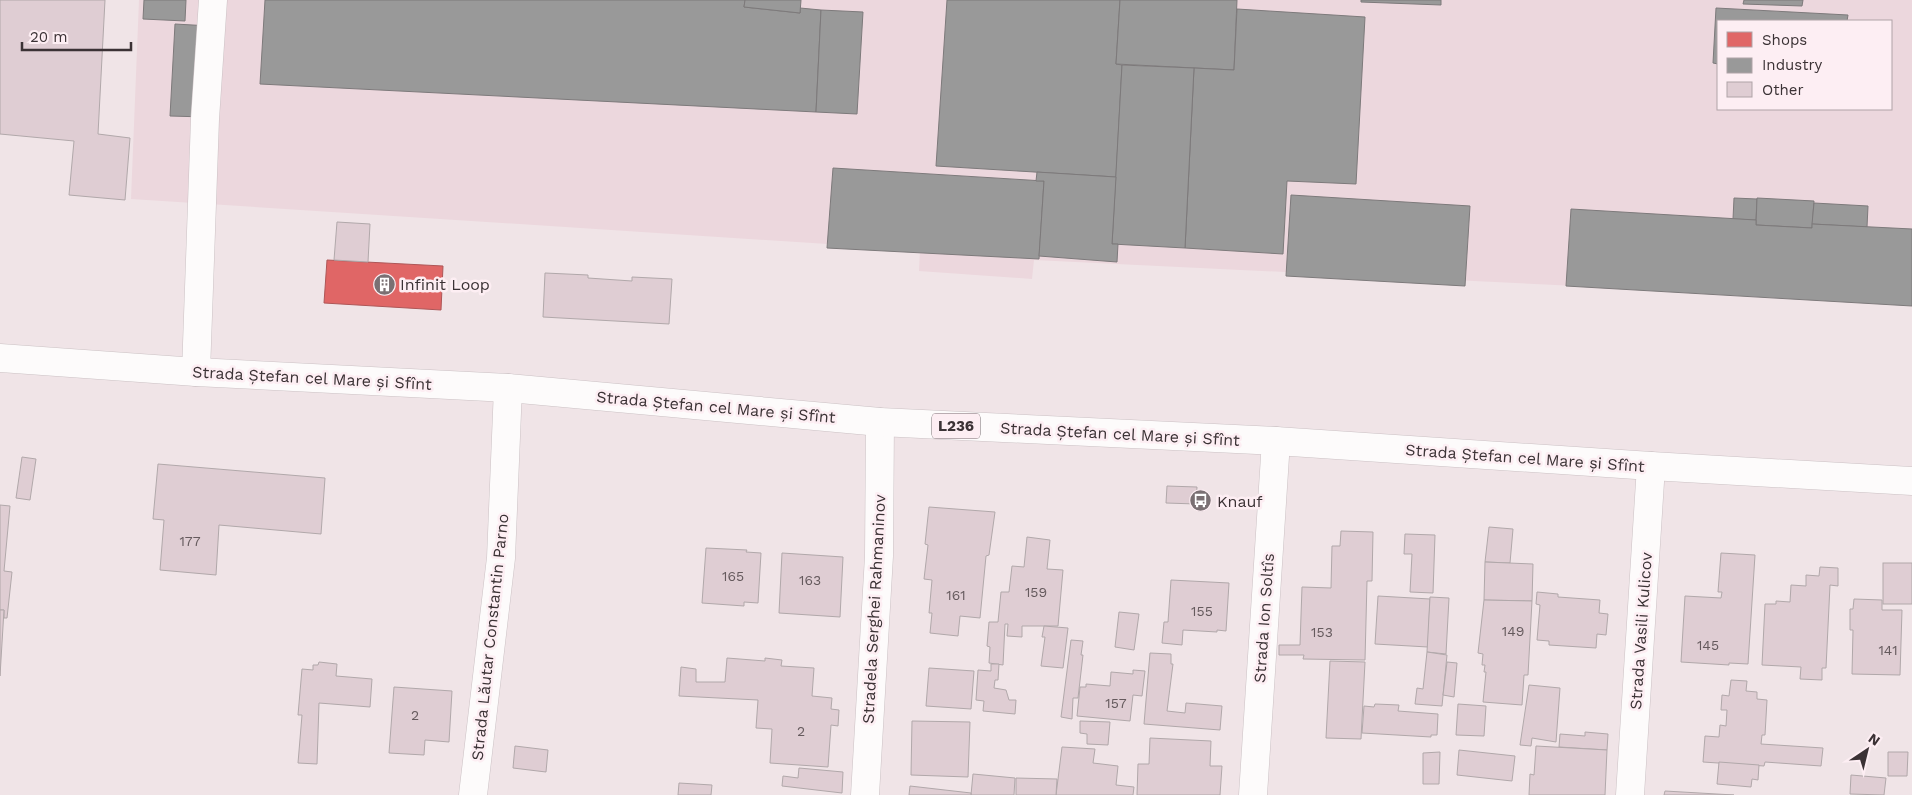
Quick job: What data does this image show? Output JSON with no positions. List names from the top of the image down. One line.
{"streets":{"main road":["Strada Ștefan cel Mare și Sfînt","L236","Stradela Serghei Rahmaninov","Strada Ion Soltîs","Strada Vasili Kulicov","Strada Lăutar Constantin Parno"]},"crossings":[["Strada Ștefan cel Mare și Sfînt","Stradela Serghei Rahmaninov"],["Strada Ștefan cel Mare și Sfînt","Strada Ion Soltîs"],["Strada Ștefan cel Mare și Sfînt","Strada Vasili Kulicov"],["Strada Ștefan cel Mare și Sfînt","Strada Lăutar Constantin Parno"]],"places":{"building":["Infinit Loop"],"bus stop":["Knauf"]},"house_numbers":["177","165","163","159","161","155","149","153","145","141","157","2","2"],"legend":["Shops","Industry","Other"],"scale_bar":"20 m","north":"top right"}
